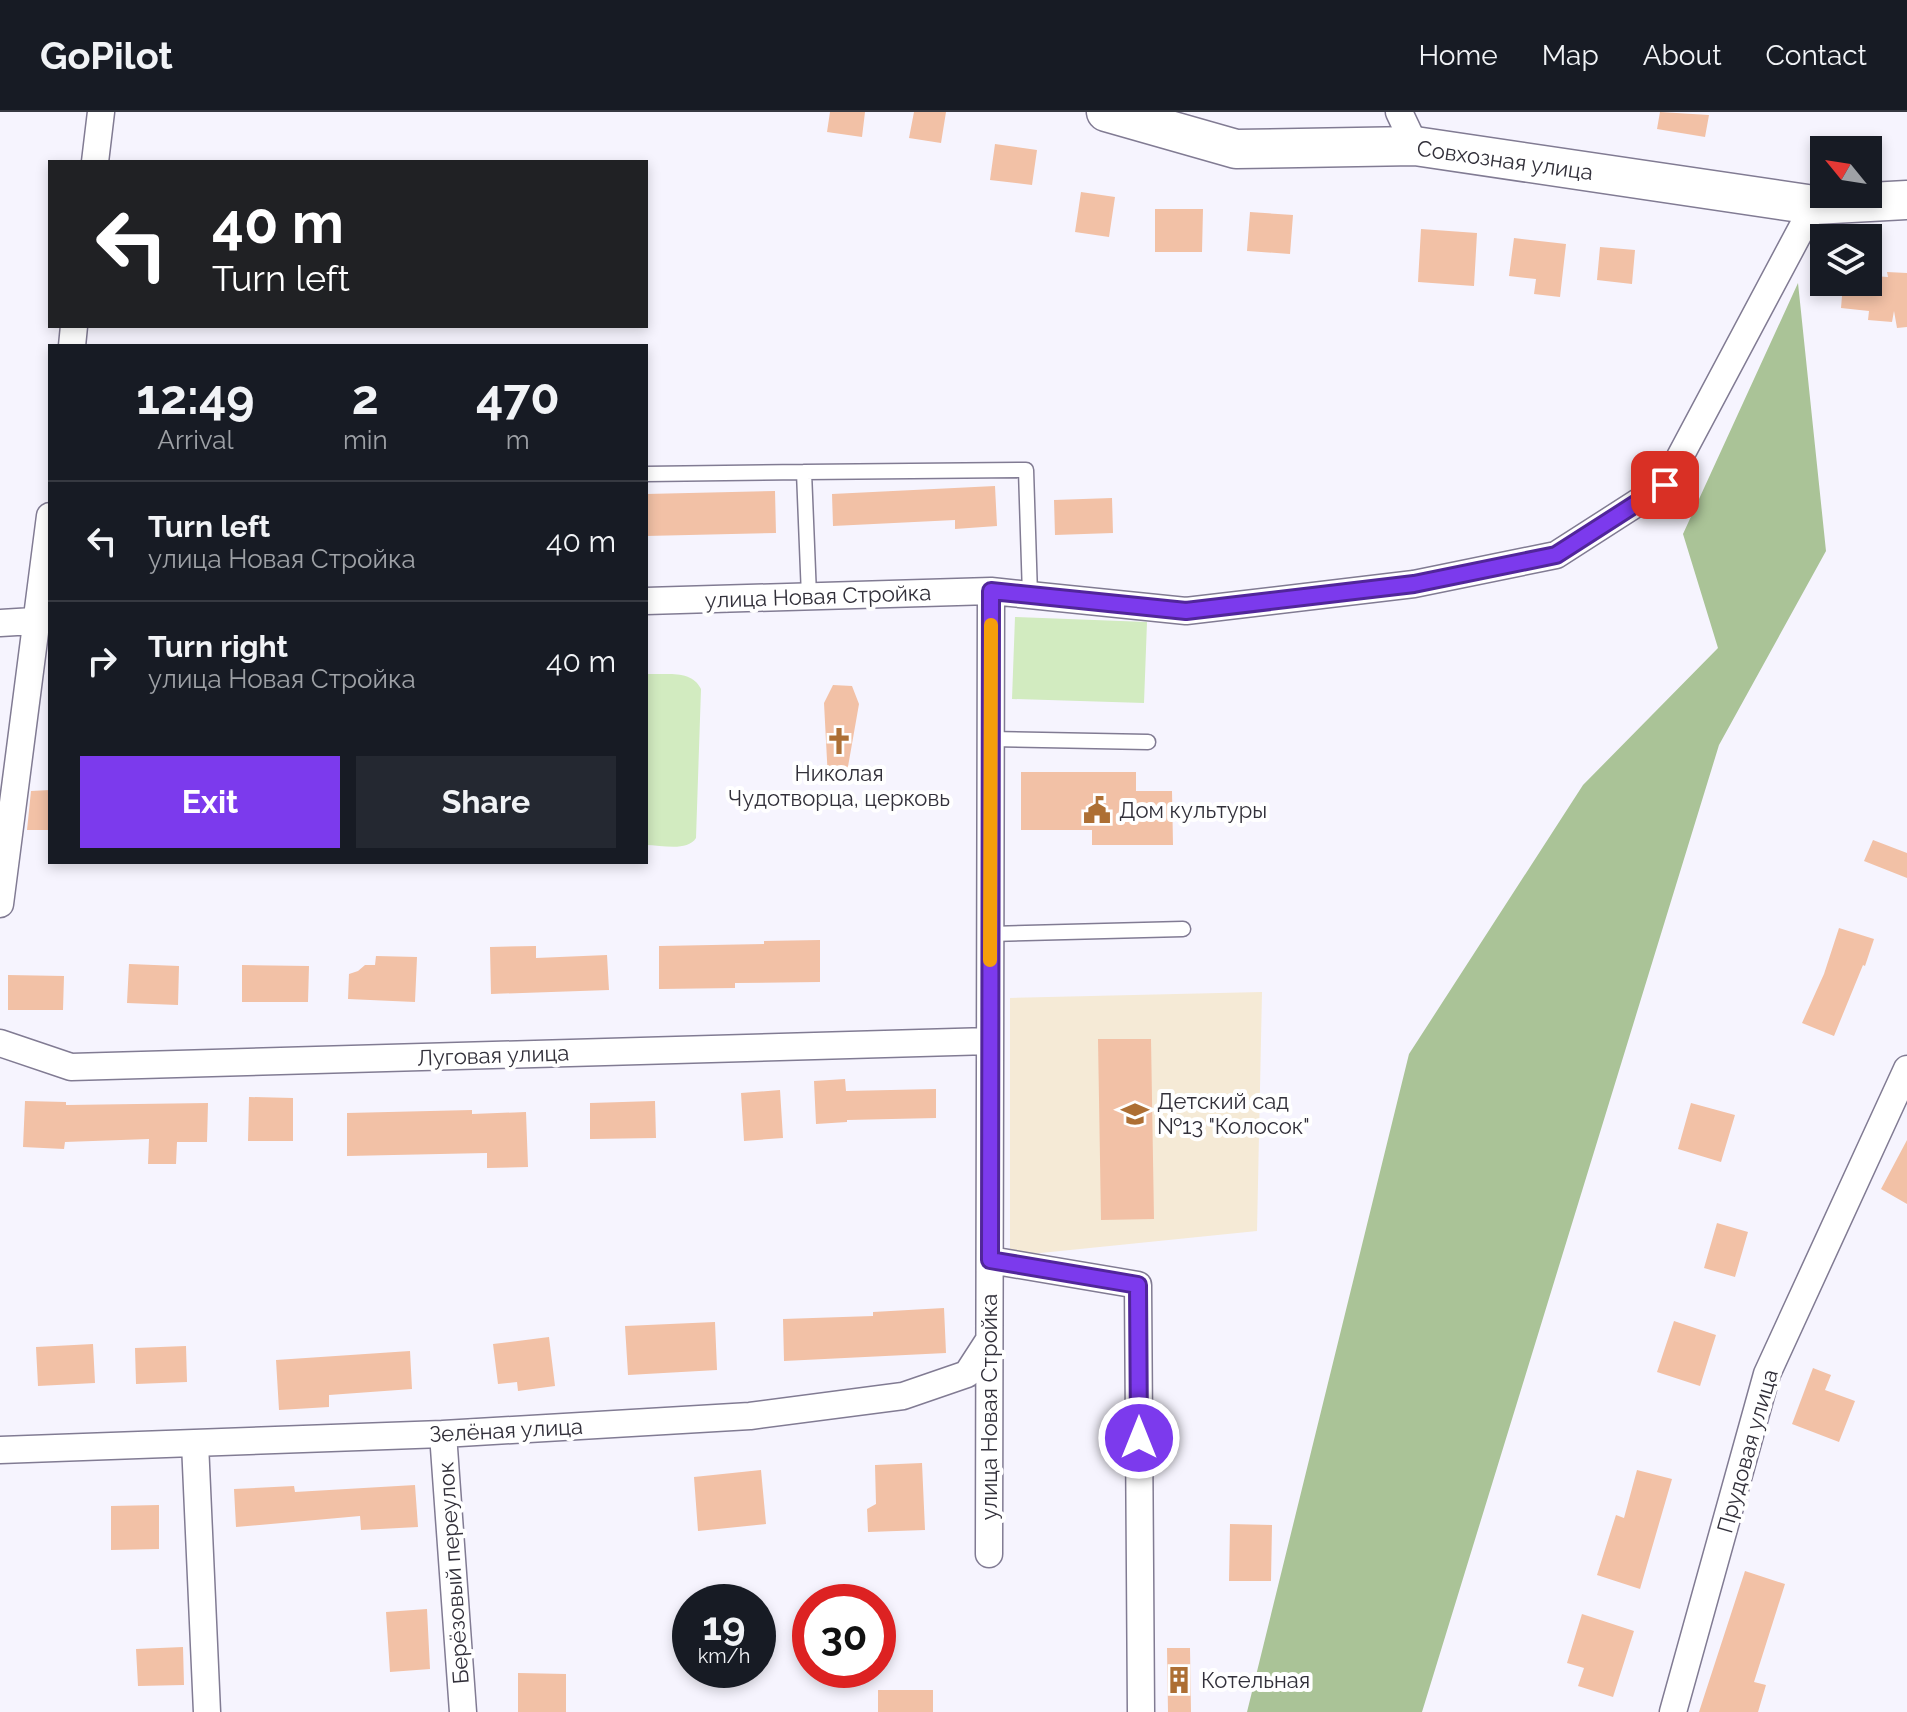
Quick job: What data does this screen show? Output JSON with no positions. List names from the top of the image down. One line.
{"streets":{"street":["Совхозная улица","улица Новая Стройка","Луговая улица","Зелёная улица","Прудовая улица","Берёзовый переулок"]},"crossings":[["улица Новая Стройка","Луговая улица"],["улица Новая Стройка","Зелёная улица"],["Зелёная улица","Берёзовый переулок"]],"places":{"church":["Николая Чудотворца, церковь"],"public building":["Дом культуры"],"school or university":["Детский сад №13 \"Колосок\""],"building":["Котельная"]},"north":"top left","page":{"header":"GoPilot","nav":["Home","Map","About","Contact"],"turn":["40 m","Turn left"],"eta":["12:49","Arrival","2","min","470","m"],"list":[{"name":"Turn left","note":"улица Новая Стройка","value":"40 m"},{"name":"Turn right","note":"улица Новая Стройка","value":"40 m"}],"buttons":["Exit","Share"],"speed":"19 km/h","limit":"30"}}
